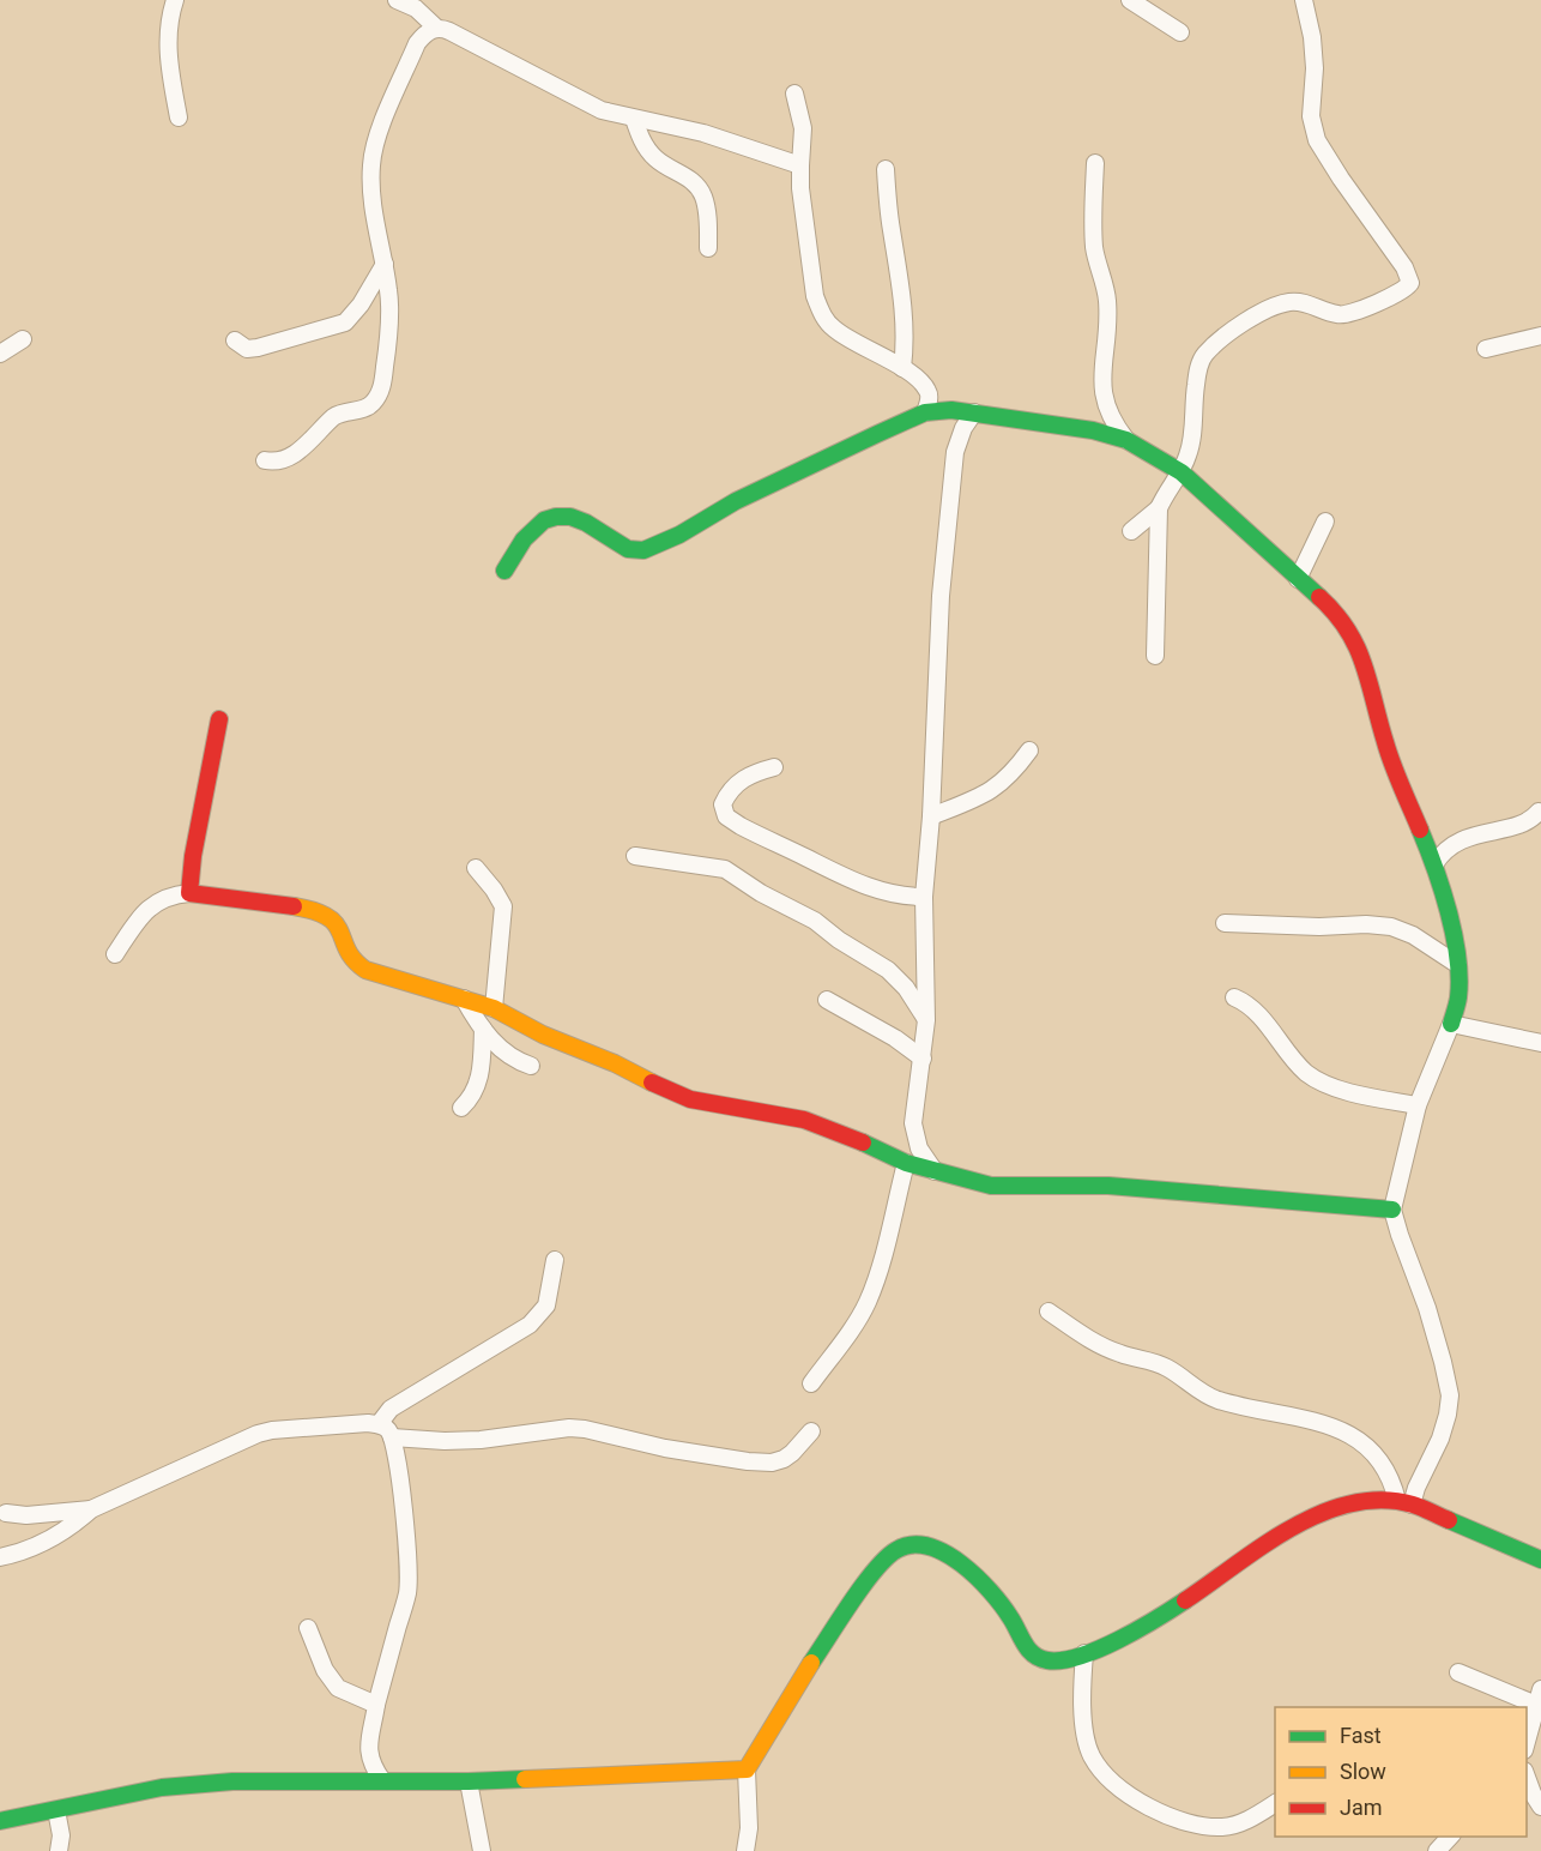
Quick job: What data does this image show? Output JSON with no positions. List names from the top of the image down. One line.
{"legend":["Fast","Slow","Jam"]}
